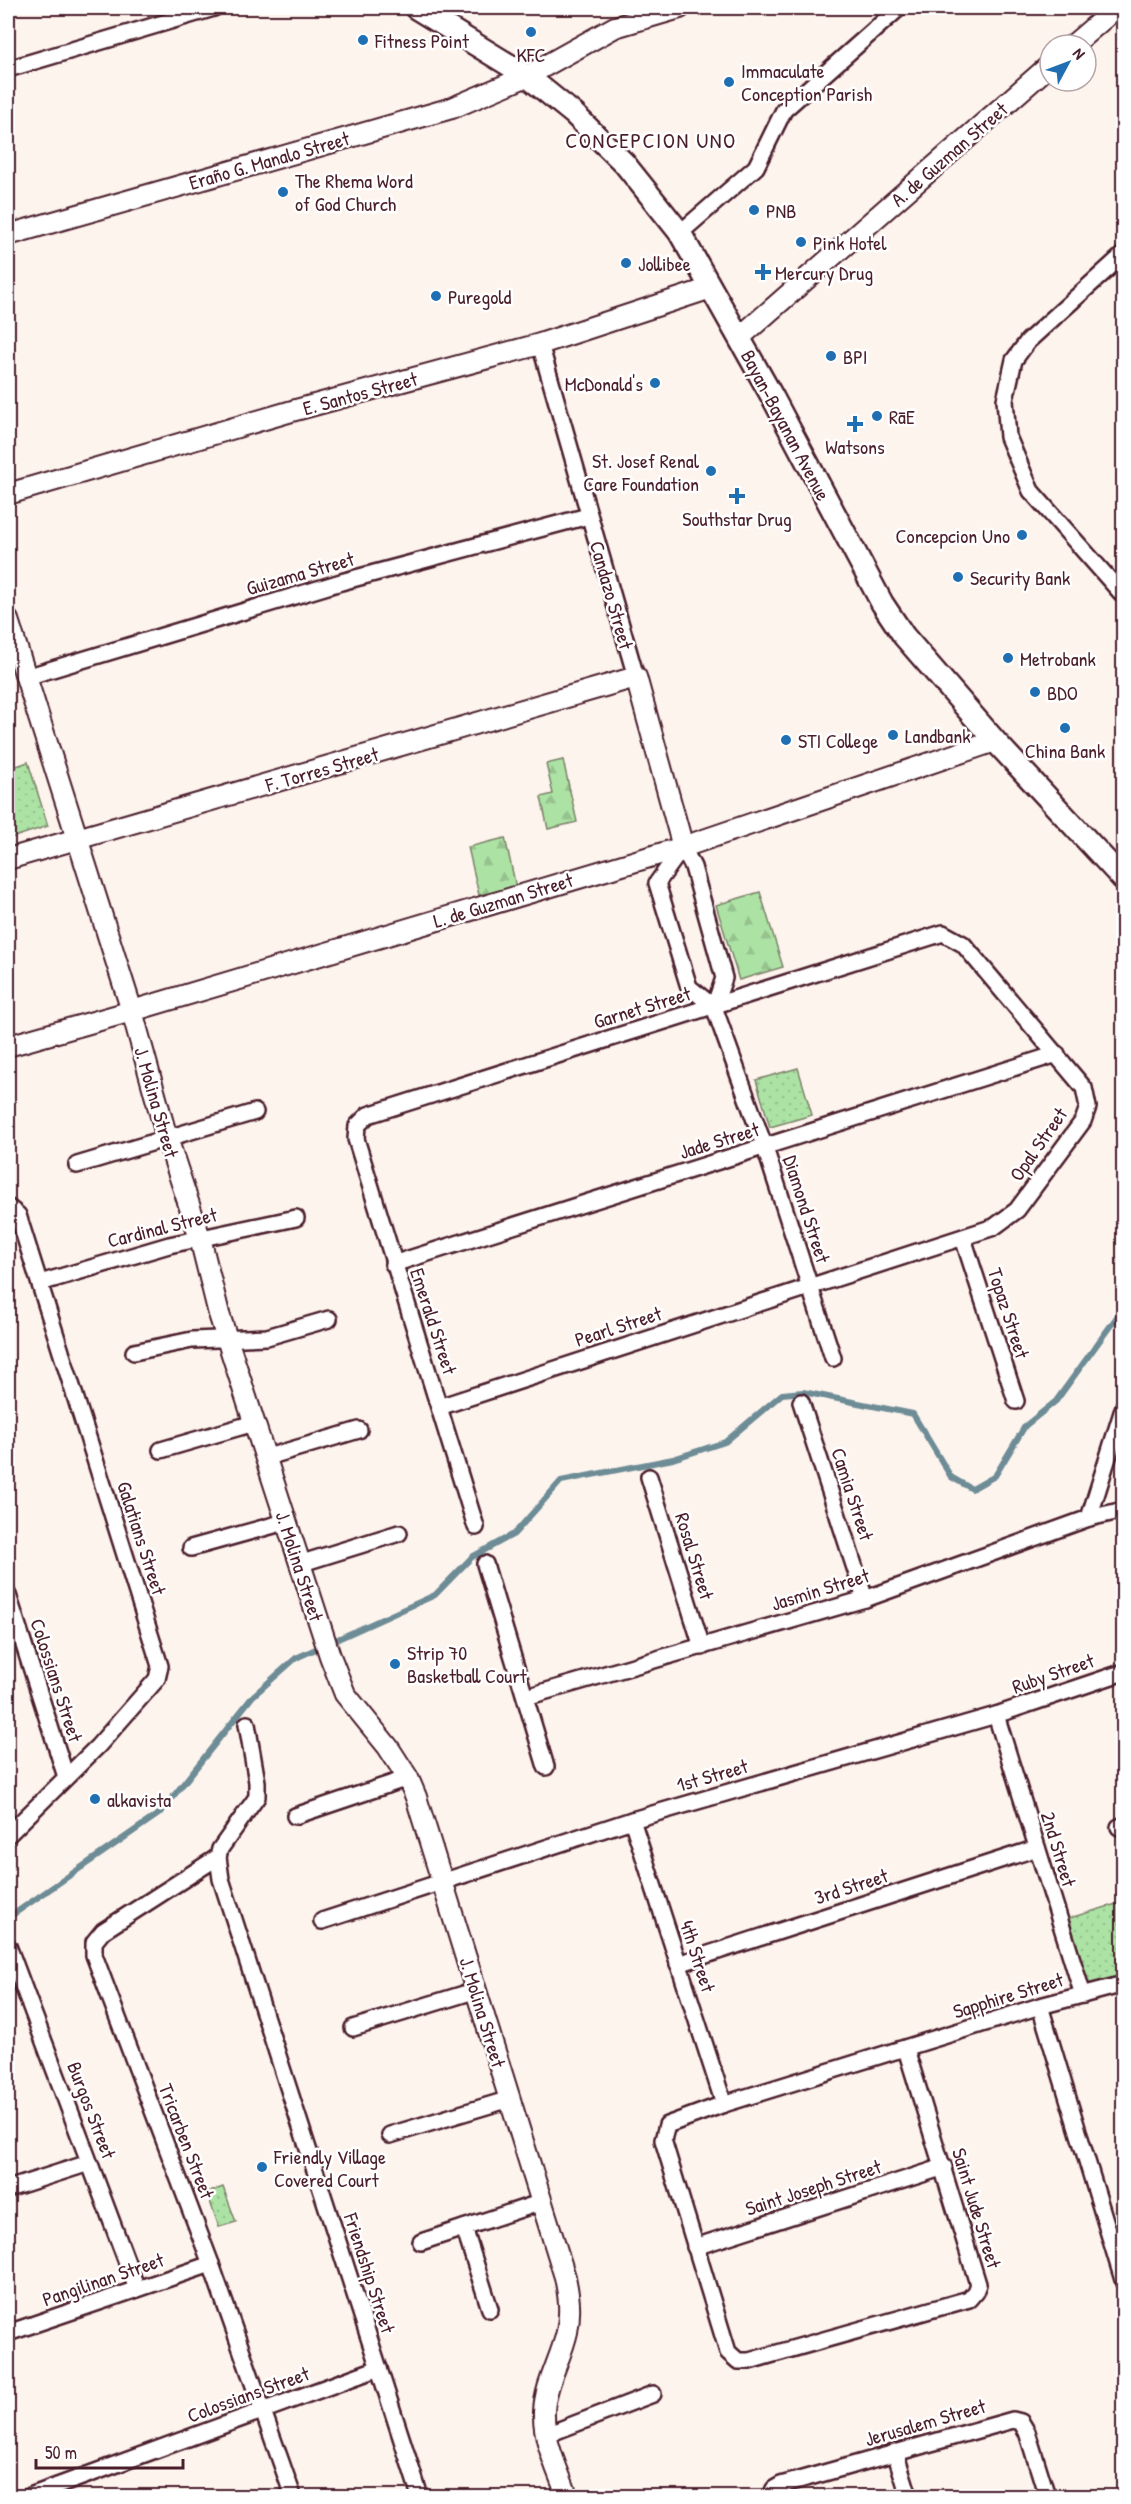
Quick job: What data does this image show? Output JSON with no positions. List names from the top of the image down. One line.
{"streets":{"main road":["Bayan-Bayanan Avenue"],"street":["A. de Guzman Street","Eraño G. Manalo Street","E. Santos Street","Guizama Street","Candazo Street","F. Torres Street","L. de Guzman Street","Garnet Street","J. Molina Street","Jade Street","Opal Street","Diamond Street","Cardinal Street","Topaz Street","Emerald Street","Pearl Street","Camia Street","Galatians Street","Rosal Street","Jasmin Street","Ruby Street","Colossians Street","1st Street","2nd Street","3rd Street","4th Street","Sapphire Street","Burgos Street","Tricarben Street","Saint Joseph Street","Saint Jude Street","Friendship Street","Pangilinan Street","Jerusalem Street"]},"crossings":[["A. de Guzman Street","Bayan-Bayanan Avenue"],["Eraño G. Manalo Street","Bayan-Bayanan Avenue"],["E. Santos Street","Bayan-Bayanan Avenue"],["E. Santos Street","Candazo Street"],["Bayan-Bayanan Avenue","L. de Guzman Street"],["Guizama Street","Candazo Street"],["Guizama Street","J. Molina Street"],["Candazo Street","F. Torres Street"],["Candazo Street","L. de Guzman Street"],["F. Torres Street","J. Molina Street"],["L. de Guzman Street","J. Molina Street"],["Garnet Street","Opal Street"],["Garnet Street","Diamond Street"],["Garnet Street","Emerald Street"],["J. Molina Street","Cardinal Street"],["J. Molina Street","1st Street"],["Jade Street","Opal Street"],["Jade Street","Diamond Street"],["Jade Street","Emerald Street"],["Opal Street","Diamond Street"],["Opal Street","Topaz Street"],["Opal Street","Pearl Street"],["Diamond Street","Pearl Street"],["Cardinal Street","Galatians Street"],["Emerald Street","Pearl Street"],["Camia Street","Jasmin Street"],["Galatians Street","Colossians Street"],["Rosal Street","Jasmin Street"],["Ruby Street","1st Street"],["Ruby Street","2nd Street"],["Colossians Street","Tricarben Street"],["Colossians Street","Friendship Street"],["1st Street","2nd Street"],["1st Street","4th Street"],["2nd Street","3rd Street"],["2nd Street","Sapphire Street"],["3rd Street","4th Street"],["4th Street","Saint Jude Street"],["Sapphire Street","Saint Jude Street"],["Burgos Street","Pangilinan Street"],["Tricarben Street","Friendship Street"],["Tricarben Street","Pangilinan Street"],["Saint Joseph Street","Saint Jude Street"]],"districts":["CONCEPCION UNO"],"places":{"other":["KFC","Fitness Point","Immaculate Conception Parish","The Rhema Word of God Church","PNB","Pink Hotel","Jollibee","Puregold","BPI","McDonald's","RāE","St. Josef Renal Care Foundation","Concepcion Uno","Security Bank","Metrobank","BDO","China Bank","Landbank","STI College","Strip 70 Basketball Court","alkavista","Friendly Village Covered Court"],"health":["Mercury Drug","Watsons","Southstar Drug"]},"scale_bar":"50 m","north":"top right"}
